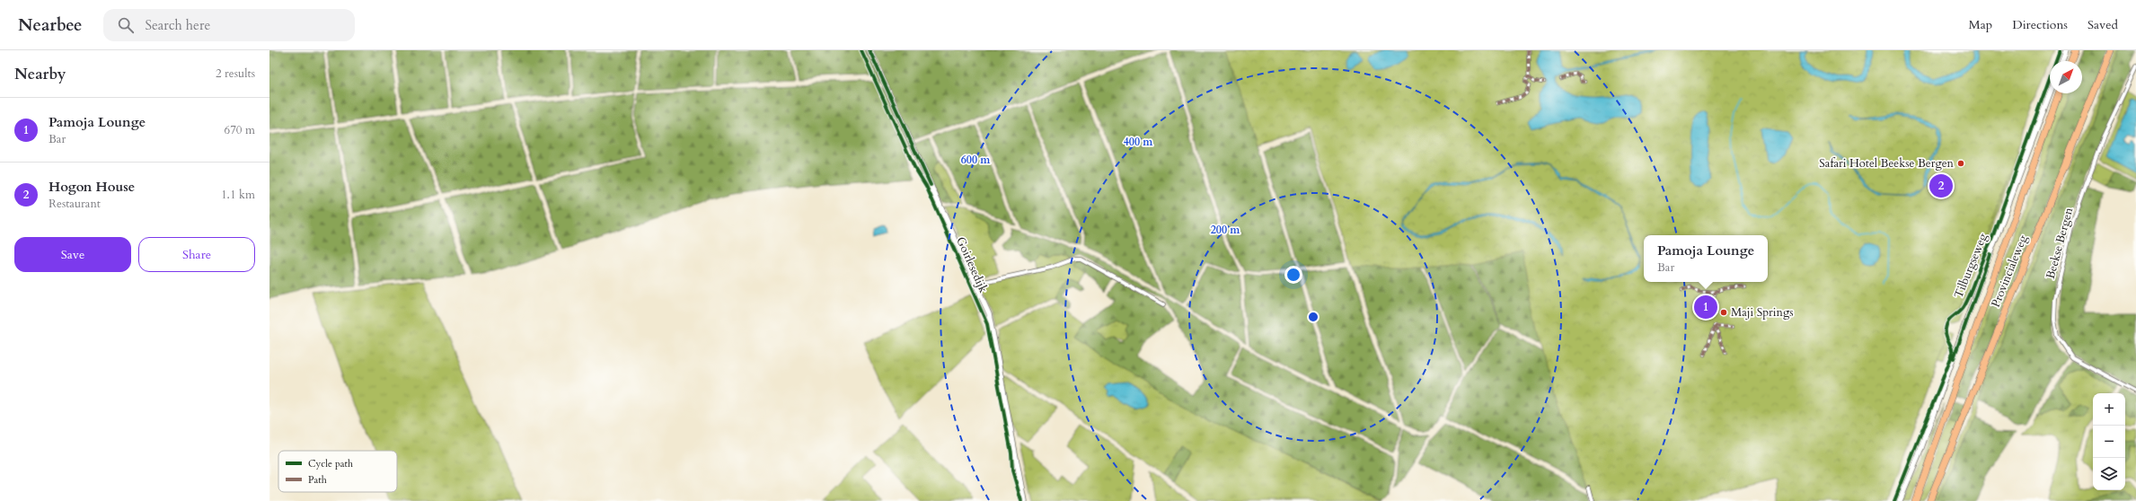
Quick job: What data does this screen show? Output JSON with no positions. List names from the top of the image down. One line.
{"streets":{"highway":["Provincialeweg"],"street":["Beekse Bergen","Goirlesedijk","Tilburgseweg"]},"places":["Safari Hotel Beekse Bergen","Maji Springs"],"legend":["Cycle path","Path"],"north":"top right","page":{"header":"Nearbee","search":"Search here","nav":["Map","Directions","Saved"],"heading":["Nearby","2 results"],"list":[{"mark":"1","name":"Pamoja Lounge","note":"Bar","value":"670 m"},{"mark":"2","name":"Hogon House","note":"Restaurant","value":"1.1 km"}],"pins":["2","1"],"buttons":["Save","Share"],"popup":["Pamoja Lounge","Bar"],"map_buttons":["+","−"]},"rings":["400 m","600 m","200 m"]}
